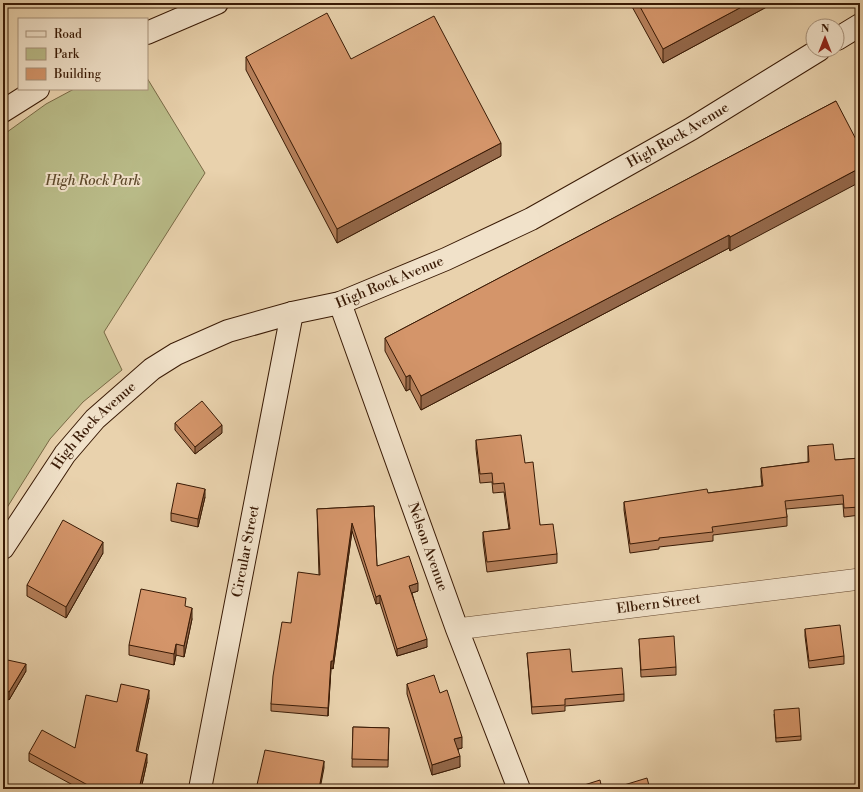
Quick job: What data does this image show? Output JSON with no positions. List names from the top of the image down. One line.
{"streets":{"street":["High Rock Avenue","Nelson Avenue","Circular Street","Elbern Street"]},"crossings":[["High Rock Avenue","Nelson Avenue"],["High Rock Avenue","Circular Street"],["Nelson Avenue","Elbern Street"]],"parks":["High Rock Park"],"legend":["Road","Park","Building"],"north":"top"}
